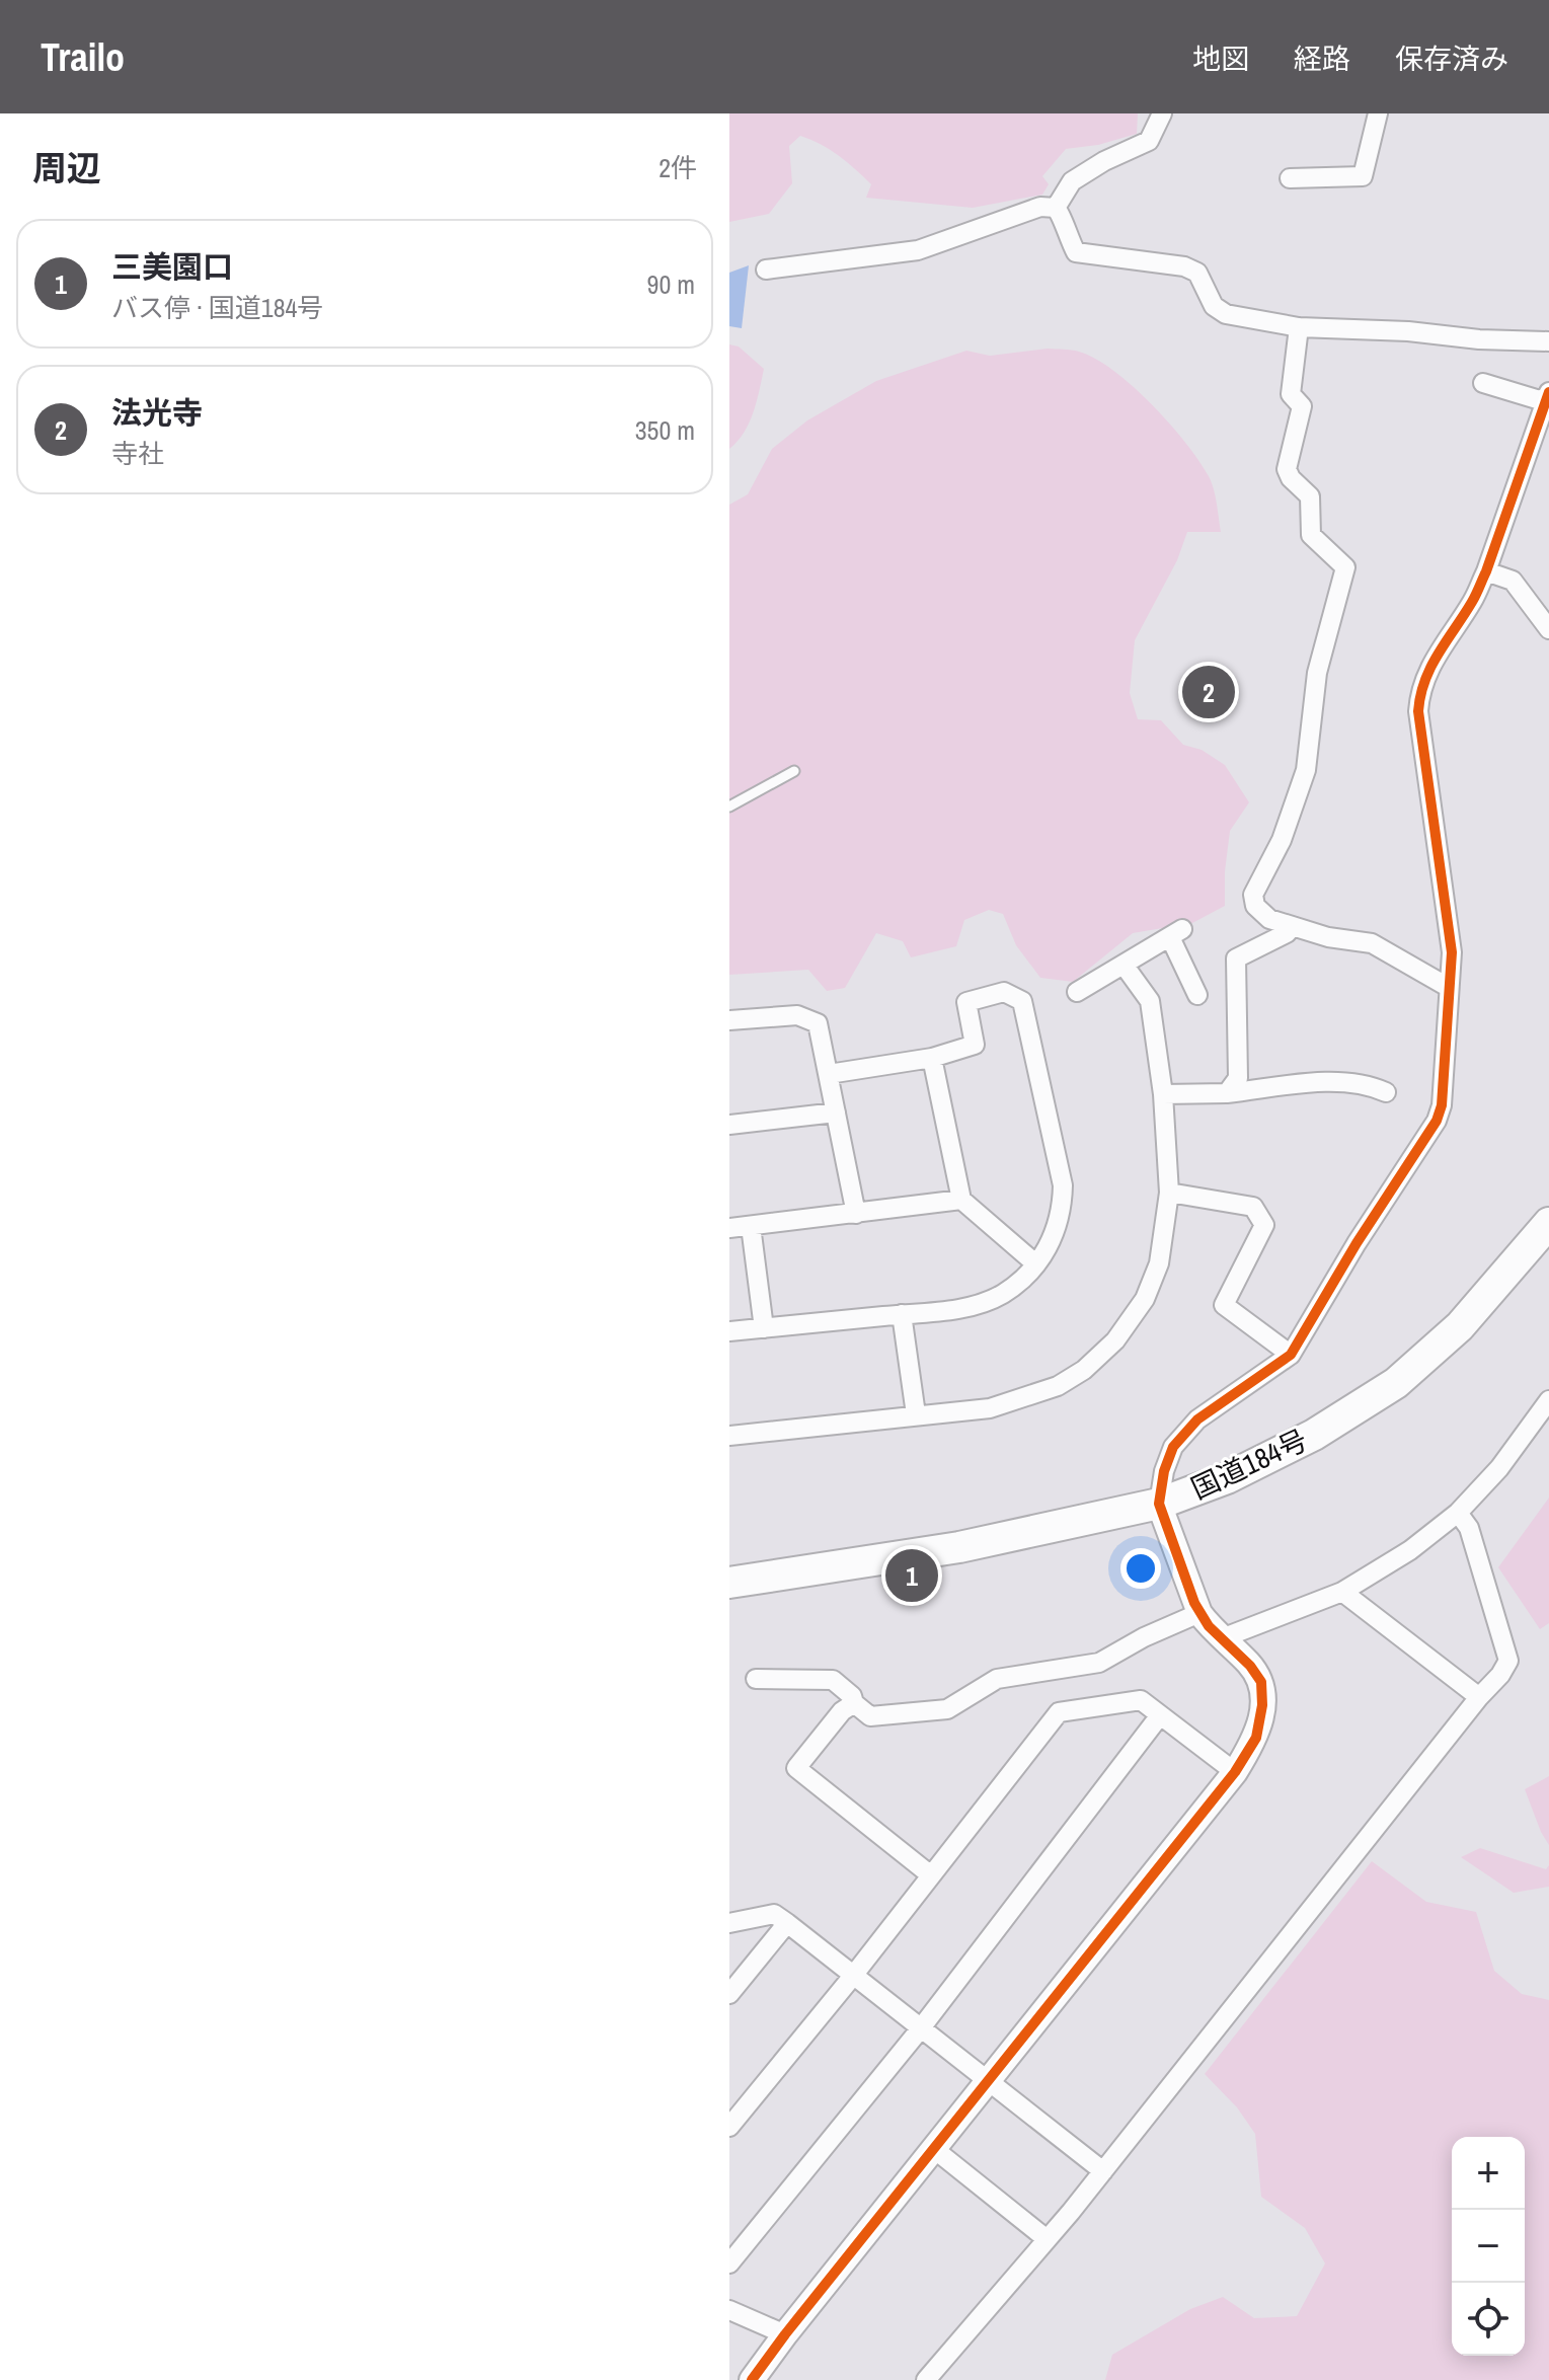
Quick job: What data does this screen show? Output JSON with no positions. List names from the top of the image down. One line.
{"streets":{"highway":["国道184号"]},"page":{"header":"Trailo","nav":["地図","経路","保存済み"],"heading":["周辺","2件"],"list":[{"mark":"1","name":"三美園口","note":"バス停 · 国道184号","value":"90 m"},{"mark":"2","name":"法光寺","note":"寺社","value":"350 m"}],"pins":["2","1"],"map_buttons":["+","−"]}}
